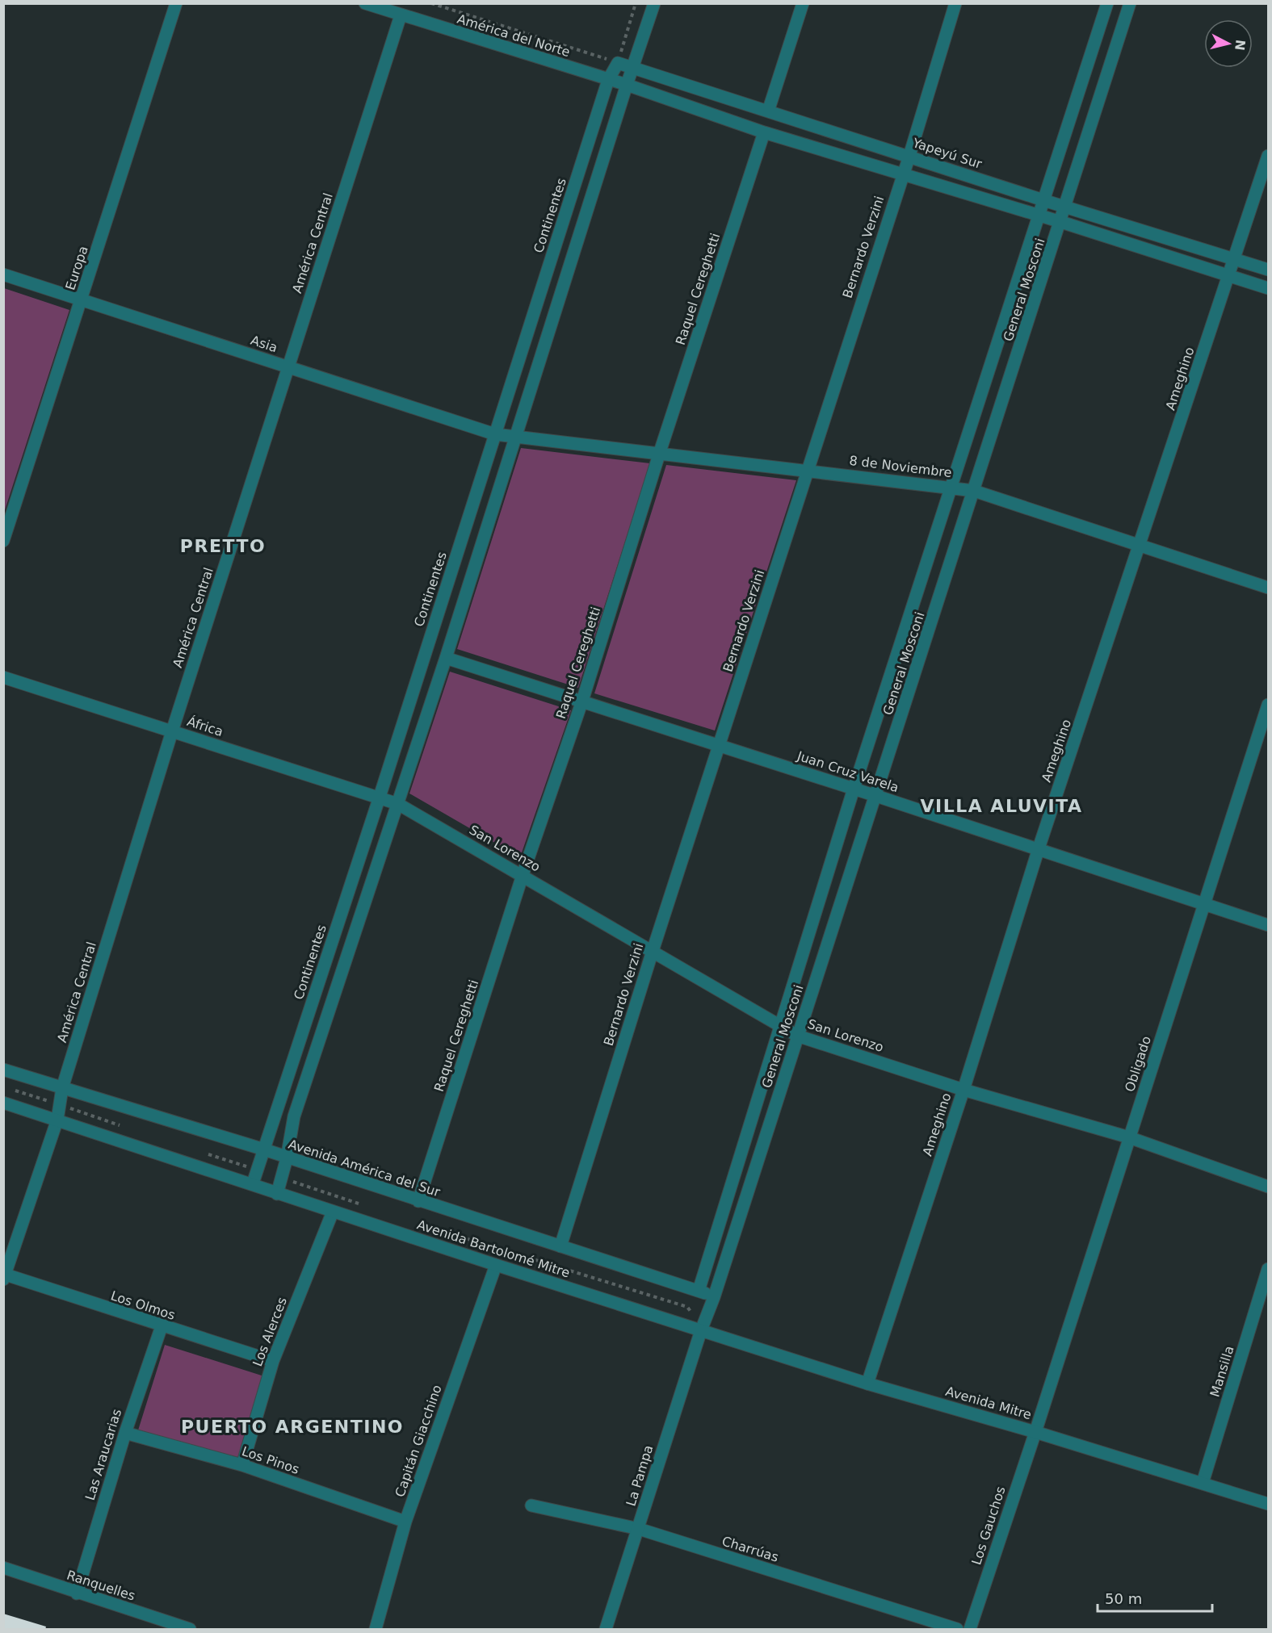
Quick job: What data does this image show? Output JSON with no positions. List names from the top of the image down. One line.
{"streets":{"street":["América del Norte","Yapeyú Sur","Continentes","América Central","Bernardo Verzini","Europa","Raquel Cereghetti","General Mosconi","Asia","Ameghino","8 de Noviembre","África","Juan Cruz Varela","San Lorenzo","Obligado","Avenida América del Sur","Avenida Bartolomé Mitre","Los Olmos","Los Alerces","Mansilla","Avenida Mitre","Capitán Giacchino","Las Araucarias","Los Pinos","La Pampa","Los Gauchos","Charrúas","Ranquelles"]},"crossings":[["América del Norte","Yapeyú Sur"],["América del Norte","Continentes"],["América del Norte","América Central"],["Yapeyú Sur","Continentes"],["Yapeyú Sur","Bernardo Verzini"],["Yapeyú Sur","General Mosconi"],["Yapeyú Sur","Ameghino"],["Continentes","Asia"],["Continentes","África"],["Continentes","Avenida América del Sur"],["América Central","Asia"],["América Central","África"],["América Central","Avenida América del Sur"],["América Central","Los Olmos"],["Bernardo Verzini","8 de Noviembre"],["Bernardo Verzini","Juan Cruz Varela"],["Bernardo Verzini","San Lorenzo"],["Bernardo Verzini","Avenida América del Sur"],["Europa","Asia"],["Raquel Cereghetti","8 de Noviembre"],["Raquel Cereghetti","Juan Cruz Varela"],["Raquel Cereghetti","San Lorenzo"],["Raquel Cereghetti","Avenida América del Sur"],["General Mosconi","8 de Noviembre"],["General Mosconi","Juan Cruz Varela"],["General Mosconi","San Lorenzo"],["General Mosconi","Avenida América del Sur"],["General Mosconi","Avenida Bartolomé Mitre"],["General Mosconi","Avenida Mitre"],["General Mosconi","La Pampa"],["Asia","8 de Noviembre"],["Ameghino","8 de Noviembre"],["Ameghino","Juan Cruz Varela"],["Ameghino","San Lorenzo"],["Ameghino","Avenida Mitre"],["África","San Lorenzo"],["Juan Cruz Varela","Obligado"],["San Lorenzo","Obligado"],["Obligado","Avenida Mitre"],["Obligado","Los Gauchos"],["Avenida Bartolomé Mitre","Los Alerces"],["Avenida Bartolomé Mitre","Avenida Mitre"],["Avenida Bartolomé Mitre","Capitán Giacchino"],["Avenida Bartolomé Mitre","La Pampa"],["Los Olmos","Los Alerces"],["Los Olmos","Las Araucarias"],["Los Alerces","Los Pinos"],["Mansilla","Avenida Mitre"],["Avenida Mitre","La Pampa"],["Avenida Mitre","Los Gauchos"],["Capitán Giacchino","Los Pinos"],["Las Araucarias","Los Pinos"],["Las Araucarias","Ranquelles"],["La Pampa","Charrúas"]],"districts":["PRETTO","VILLA ALUVITA","PUERTO ARGENTINO"],"scale_bar":"50 m","north":"right"}
